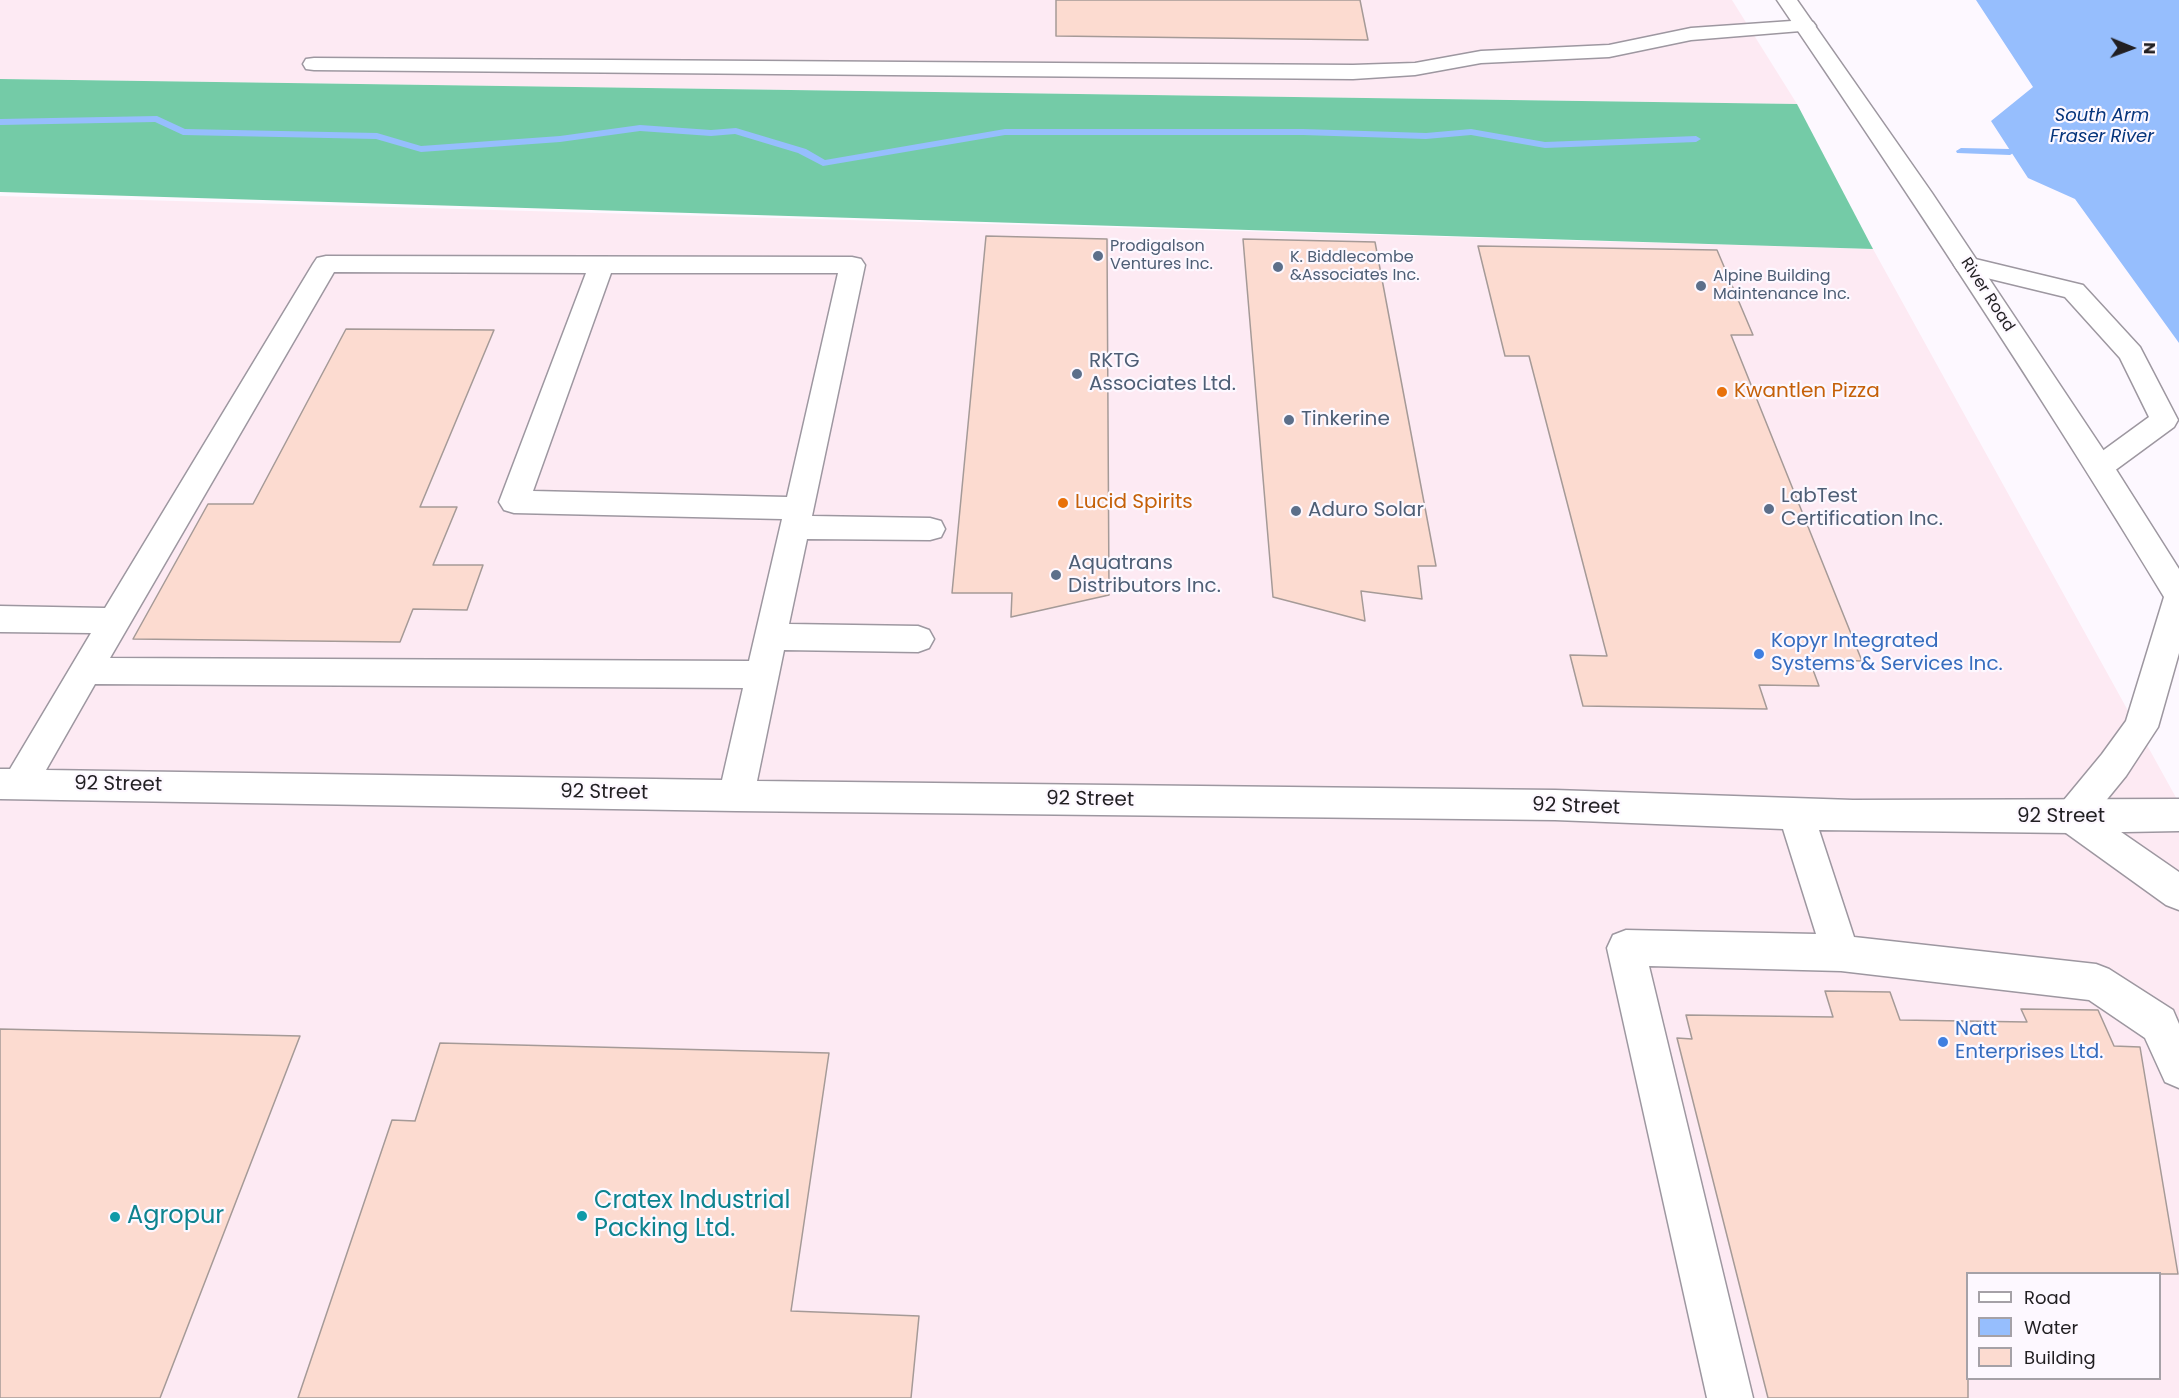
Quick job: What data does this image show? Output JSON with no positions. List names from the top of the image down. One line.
{"streets":{"street":["River Road","92 Street"]},"water":["South Arm Fraser River"],"places":["Prodigalson Ventures Inc.","K. Biddlecombe &Associates Inc.","Alpine Building Maintenance Inc.","RKTG Associates Ltd.","Kwantlen Pizza","Tinkerine","Lucid Spirits","LabTest Certification Inc.","Aduro Solar","Aquatrans Distributors Inc.","Kopyr Integrated Systems & Services Inc.","Natt Enterprises Ltd.","Cratex Industrial Packing Ltd.","Agropur"],"legend":["Road","Water","Building"],"north":"right"}
